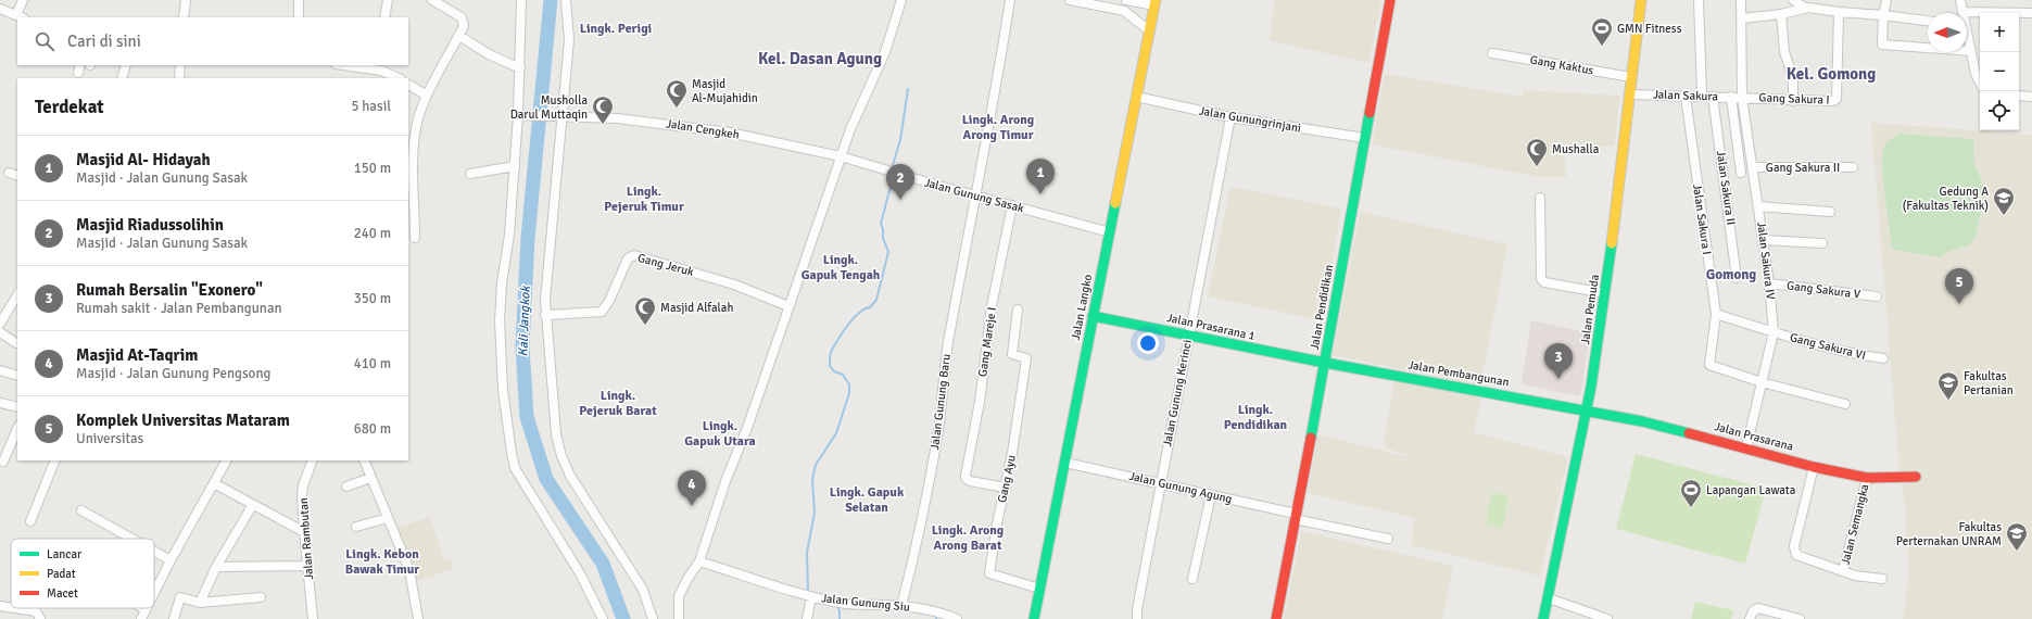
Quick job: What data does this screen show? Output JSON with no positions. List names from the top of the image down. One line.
{"streets":{"street":["Gang Kaktus","Jalan Sakura","Gang Sakura I","Jalan Gunungrinjani","Jalan Cengkeh","Gang Sakura II","Jalan Sakura II","Jalan Gunung Sasak","Jalan Sakura I","Jalan Sakura IV","Gang Jeruk","Gang Sakura V","Jalan Langko","Jalan Pendidikan","Jalan Pemuda","Jalan Prasarana 1","Gang Mareje I","Gang Sakura VI","Jalan Pembangunan","Jalan Gunung Kerinci","Jalan Gunung Baru","Jalan Prasarana","Gang Ayu","Jalan Gunung Agung","Jalan Semangka","Jalan Rambutan","Jalan Gunung Siu"]},"crossings":[["Gang Kaktus","Jalan Pemuda"],["Jalan Sakura","Gang Sakura I"],["Jalan Sakura","Jalan Sakura II"],["Jalan Sakura","Jalan Sakura I"],["Jalan Sakura","Jalan Sakura IV"],["Jalan Sakura","Jalan Pemuda"],["Gang Sakura I","Jalan Sakura IV"],["Jalan Gunungrinjani","Jalan Langko"],["Jalan Gunungrinjani","Jalan Pendidikan"],["Jalan Gunungrinjani","Jalan Gunung Kerinci"],["Jalan Cengkeh","Jalan Gunung Sasak"],["Gang Sakura II","Jalan Sakura IV"],["Jalan Gunung Sasak","Jalan Langko"],["Jalan Gunung Sasak","Gang Mareje I"],["Jalan Gunung Sasak","Jalan Gunung Baru"],["Jalan Sakura I","Jalan Sakura IV"],["Jalan Sakura I","Gang Sakura VI"],["Jalan Sakura IV","Gang Sakura V"],["Jalan Sakura IV","Gang Sakura VI"],["Jalan Sakura IV","Jalan Prasarana"],["Jalan Langko","Jalan Prasarana 1"],["Jalan Langko","Gang Ayu"],["Jalan Langko","Jalan Gunung Agung"],["Jalan Pendidikan","Jalan Prasarana 1"],["Jalan Pendidikan","Jalan Pembangunan"],["Jalan Pendidikan","Jalan Gunung Agung"],["Jalan Pemuda","Jalan Pembangunan"],["Jalan Pemuda","Jalan Prasarana"],["Jalan Prasarana 1","Jalan Pembangunan"],["Jalan Prasarana 1","Jalan Gunung Kerinci"],["Gang Mareje I","Gang Ayu"],["Jalan Pembangunan","Jalan Prasarana"],["Jalan Gunung Kerinci","Jalan Gunung Agung"],["Jalan Gunung Baru","Jalan Gunung Siu"],["Jalan Prasarana","Jalan Semangka"]],"districts":["Lingk. Perigi","Kel. Dasan Agung","Kel. Gomong","Lingk. Arong Arong Timur","Lingk. Pejeruk Timur","Lingk. Gapuk Tengah","Gomong","Lingk. Pejeruk Barat","Lingk. Pendidikan","Lingk. Gapuk Utara","Lingk. Gapuk Selatan","Lingk. Arong Arong Barat","Lingk. Kebon Bawak Timur"],"water":["Kali Jangkok"],"places":{"sports":["GMN Fitness","Lapangan Lawata"],"mosque":["Masjid Al-Mujahidin","Musholla Darul Muttaqin","Mushalla","Masjid Alfalah"],"school or university":["Gedung A (Fakultas Teknik)","Fakultas Pertanian","Fakultas Perternakan UNRAM"]},"legend":["Lancar","Padat","Macet"],"north":"left","page":{"map_buttons":["+","−"],"search":"Cari di sini","heading":["Terdekat","5 hasil"],"list":[{"mark":"1","name":"Masjid Al- Hidayah","note":"Masjid · Jalan Gunung Sasak","value":"150 m"},{"mark":"2","name":"Masjid Riadussolihin","note":"Masjid · Jalan Gunung Sasak","value":"240 m"},{"mark":"3","name":"Rumah Bersalin \"Exonero\"","note":"Rumah sakit · Jalan Pembangunan","value":"350 m"},{"mark":"4","name":"Masjid At-Taqrim","note":"Masjid · Jalan Gunung Pengsong","value":"410 m"},{"mark":"5","name":"Komplek Universitas Mataram","note":"Universitas","value":"680 m"}],"pins":["1","2","5","3","4"]}}
